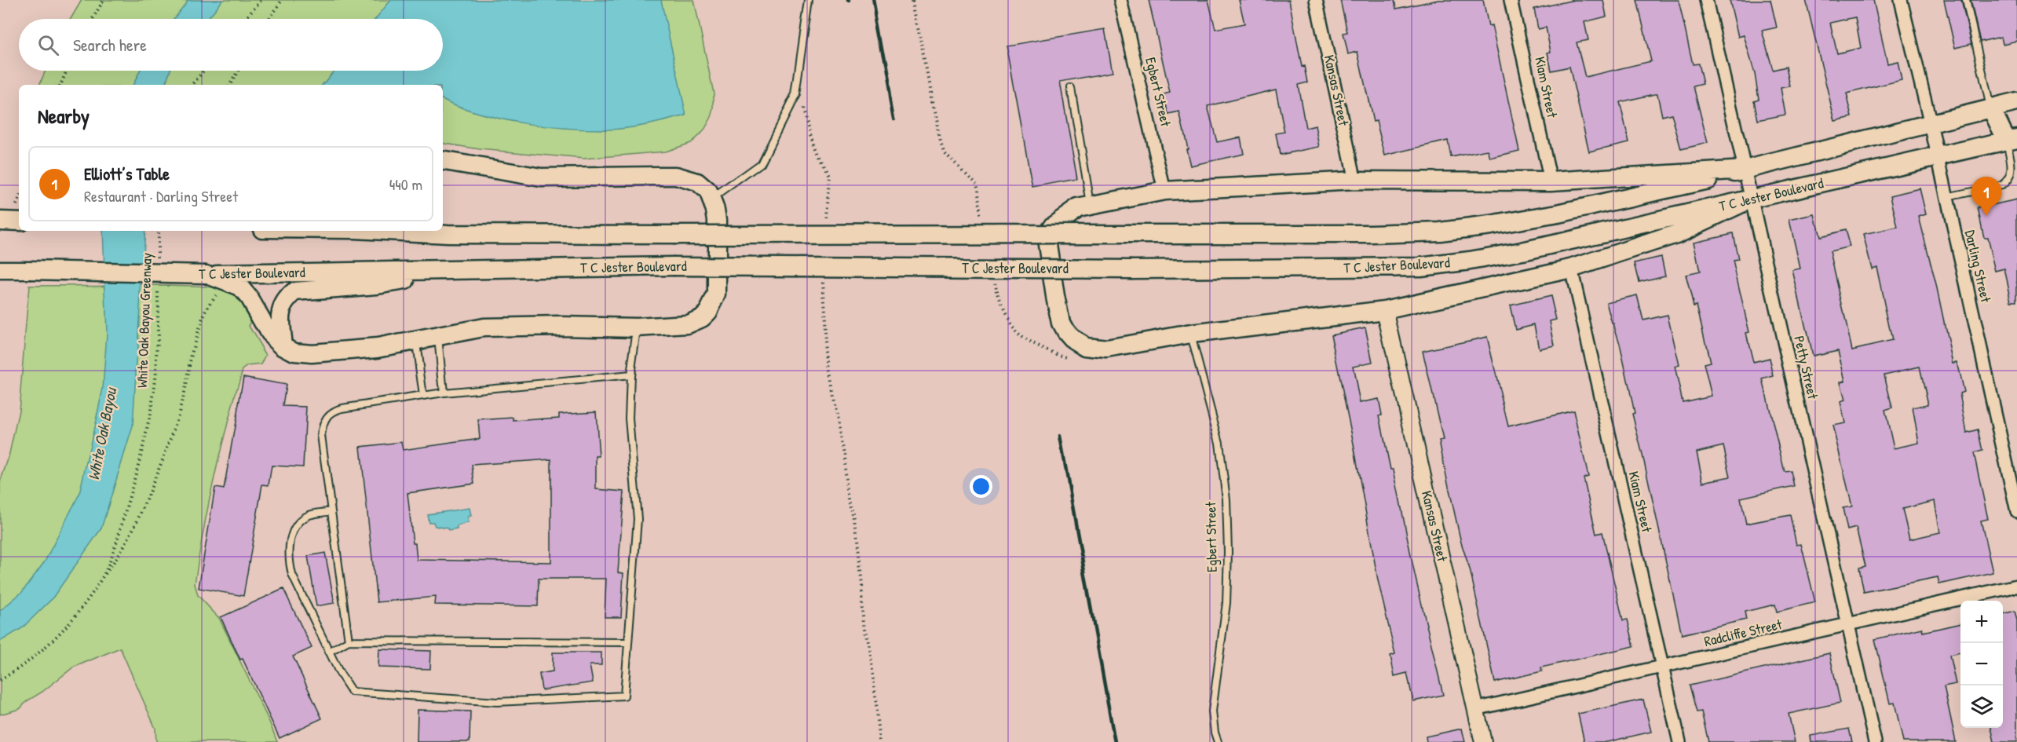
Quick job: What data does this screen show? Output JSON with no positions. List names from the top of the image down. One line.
{"streets":{"main road":["T C Jester Boulevard"],"street":["Kiam Street","Kansas Street","Egbert Street","Darling Street","Petty Street","Radcliffe Street"],"path":["White Oak Bayou Greenway"]},"crossings":[["Kiam Street","Radcliffe Street"],["Kansas Street","Radcliffe Street"],["T C Jester Boulevard","Darling Street"],["T C Jester Boulevard","Petty Street"],["Petty Street","Radcliffe Street"]],"water":["White Oak Bayou"],"page":{"search":"Search here","heading":"Nearby","list":[{"mark":"1","name":"Elliott’s Table","note":"Restaurant · Darling Street","value":"440 m"}],"pins":"1","map_buttons":["+","−"]}}
